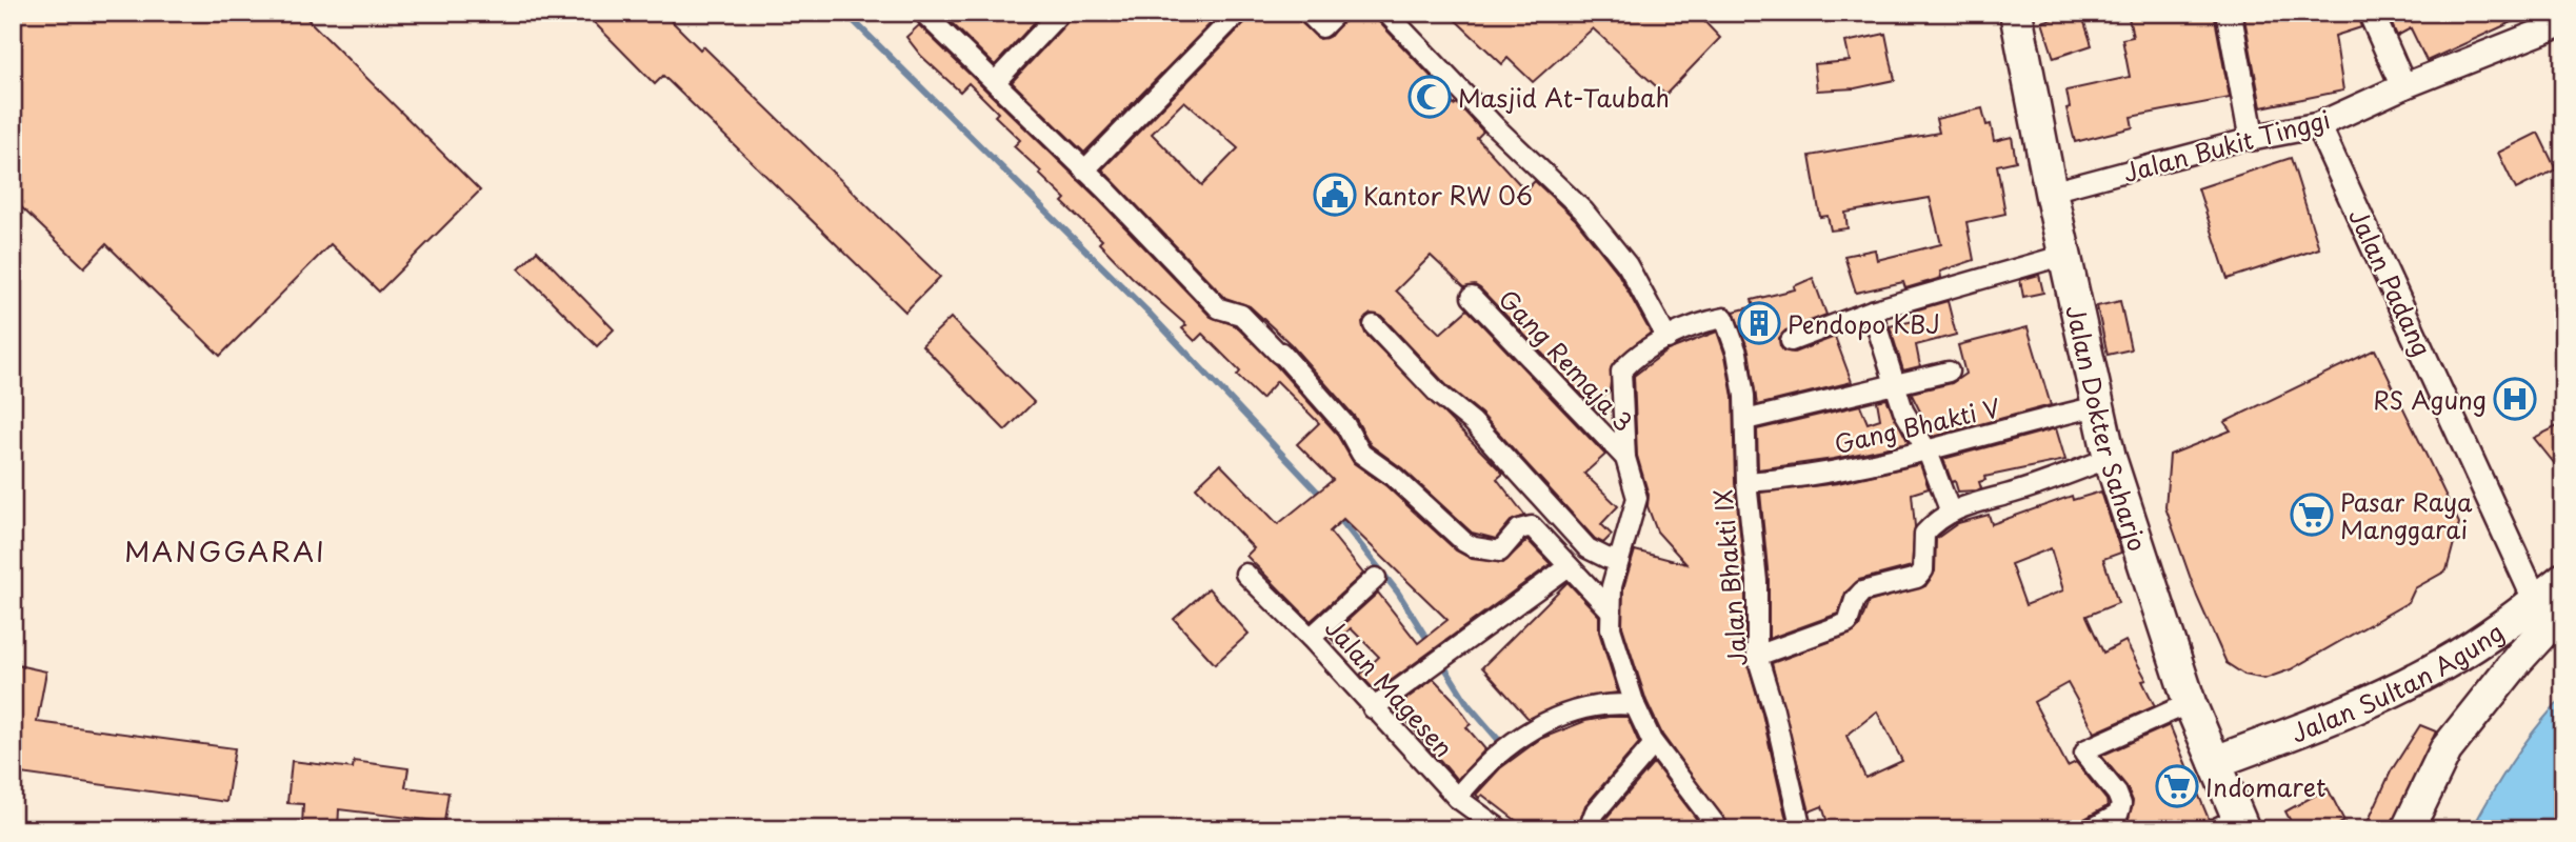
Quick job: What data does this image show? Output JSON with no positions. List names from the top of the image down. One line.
{"streets":{"main road":["Jalan Dokter Saharjo","Jalan Sultan Agung"],"street":["Jalan Bukit Tinggi","Jalan Padang","Gang Remaja 3","Gang Bhakti V","Jalan Bhakti IX","Jalan Magesen"]},"crossings":[["Jalan Bukit Tinggi","Jalan Padang"],["Jalan Bukit Tinggi","Jalan Dokter Saharjo"],["Jalan Padang","Jalan Sultan Agung"],["Gang Bhakti V","Jalan Dokter Saharjo"],["Gang Bhakti V","Jalan Bhakti IX"],["Jalan Dokter Saharjo","Jalan Sultan Agung"]],"districts":["MANGGARAI"],"places":{"mosque":["Masjid At-Taubah"],"public building":["Kantor RW 06"],"building":["Pendopo KBJ"],"hospital":["RS Agung"],"supermarket":["Pasar Raya Manggarai","Indomaret"]}}
